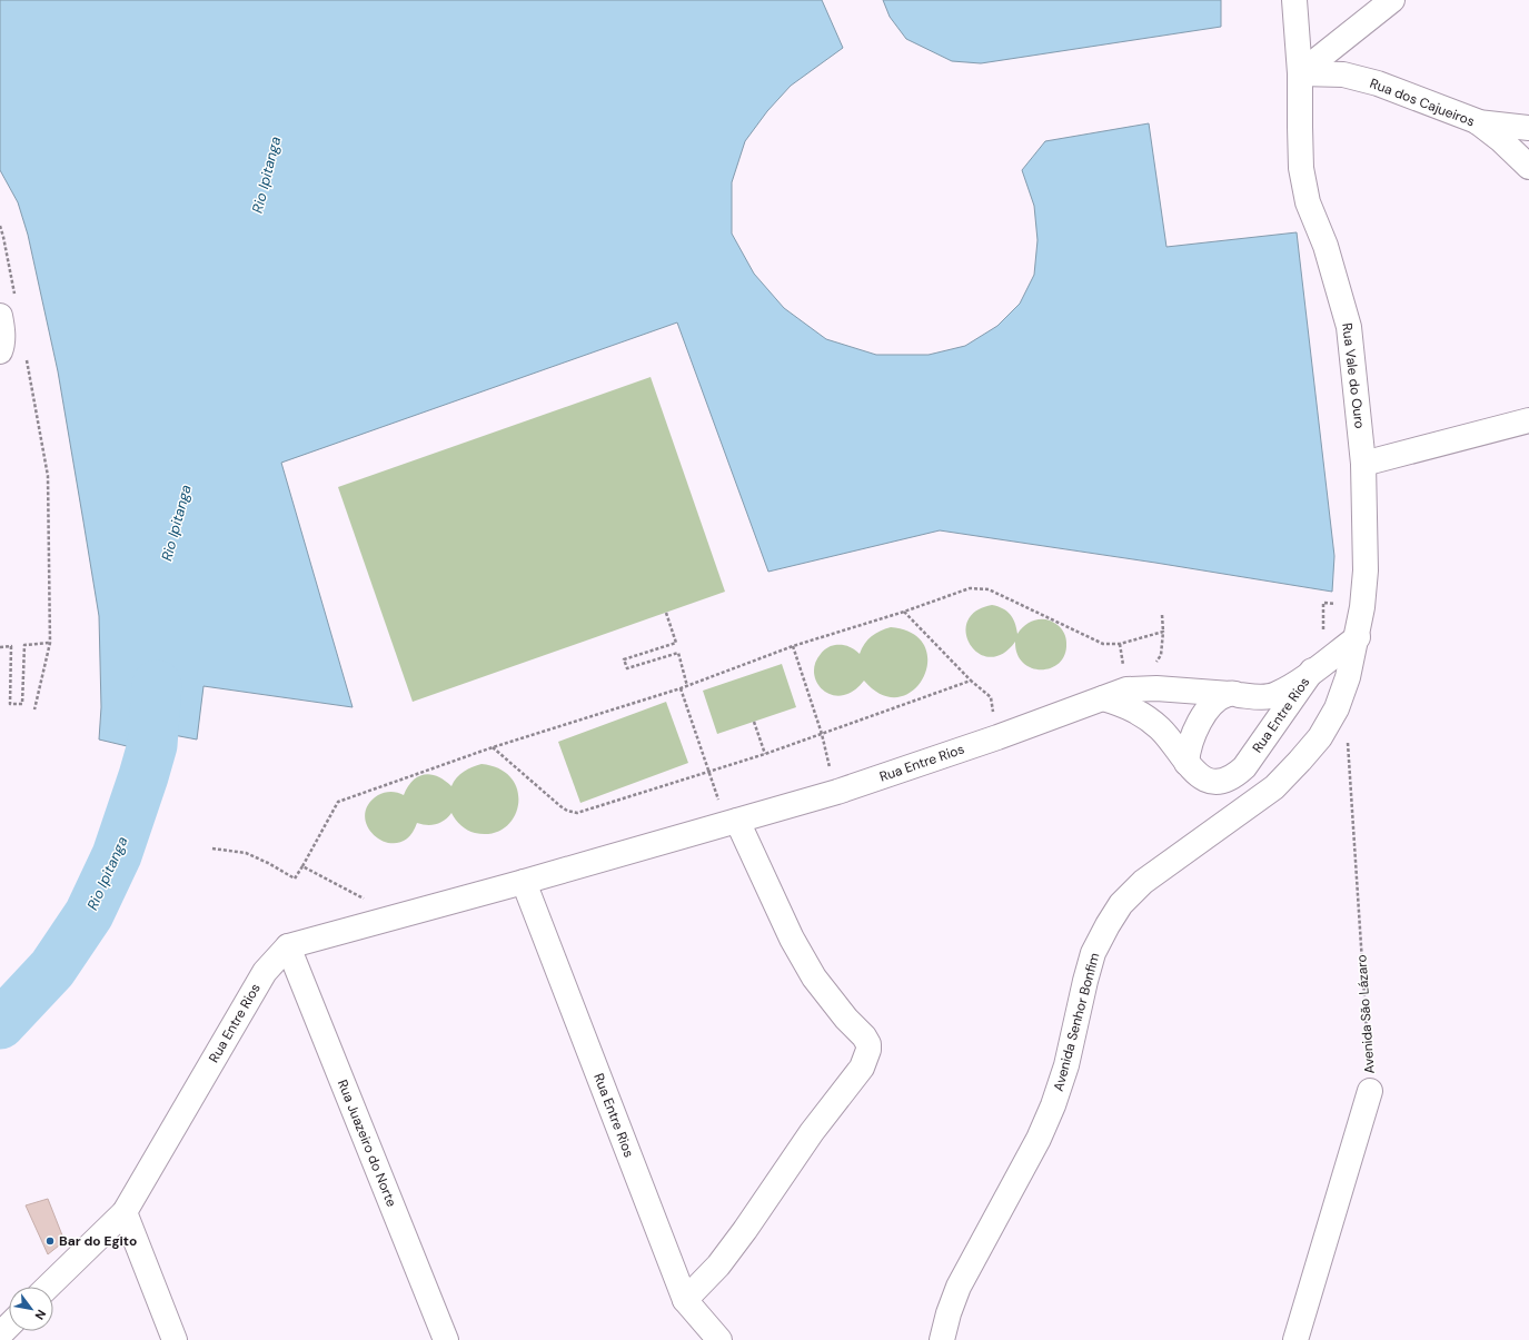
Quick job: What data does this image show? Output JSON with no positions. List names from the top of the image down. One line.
{"streets":{"street":["Rua dos Cajueiros","Rua Vale do Ouro","Rua Entre Rios","Avenida São Lázaro","Avenida Senhor Bonfim","Rua Juazeiro do Norte"]},"crossings":[["Rua dos Cajueiros","Rua Vale do Ouro"],["Rua Vale do Ouro","Rua Entre Rios"],["Rua Vale do Ouro","Avenida Senhor Bonfim"],["Rua Entre Rios","Rua Juazeiro do Norte"]],"water":["Rio Ipitanga"],"places":["Bar do Egito"],"north":"bottom right"}
